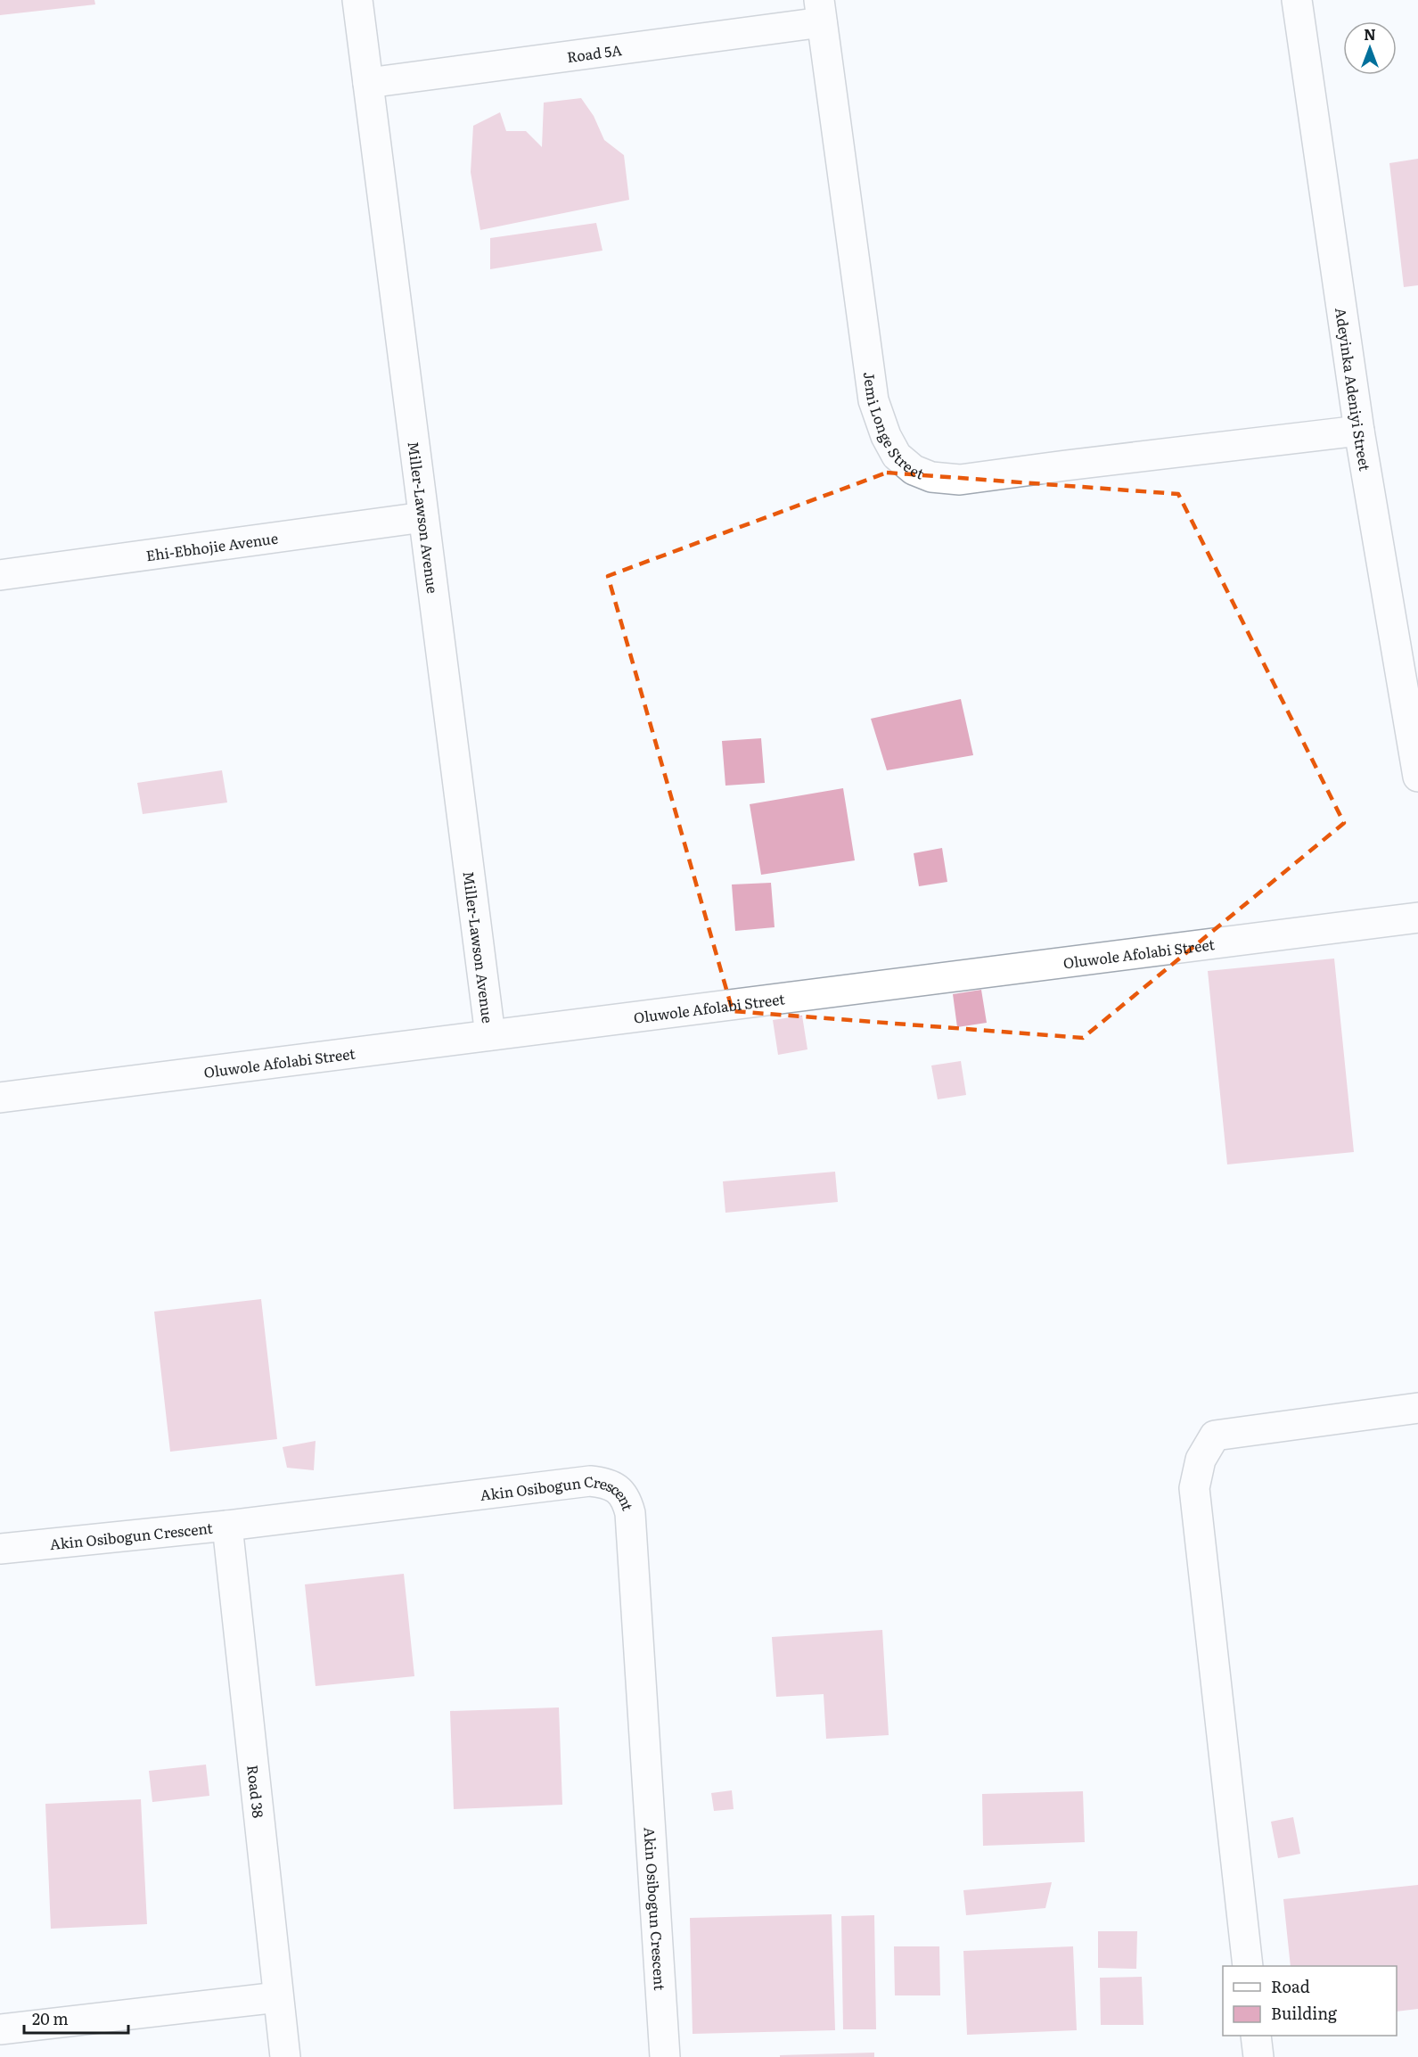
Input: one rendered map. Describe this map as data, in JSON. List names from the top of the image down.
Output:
{
  "streets": {
    "street": [
      "Road 5A",
      "Adeyinka Adeniyi Street",
      "Jemi Longe Street",
      "Miller-Lawson Avenue",
      "Ehi-Ebhojie Avenue",
      "Oluwole Afolabi Street",
      "Akin Osibogun Crescent",
      "Road 38"
    ]
  },
  "crossings": [
    ["Road 5A", "Jemi Longe Street"],
    ["Road 5A", "Miller-Lawson Avenue"],
    ["Adeyinka Adeniyi Street", "Jemi Longe Street"],
    ["Miller-Lawson Avenue", "Ehi-Ebhojie Avenue"],
    ["Miller-Lawson Avenue", "Oluwole Afolabi Street"],
    ["Akin Osibogun Crescent", "Road 38"]
  ],
  "legend": ["Road", "Building"],
  "scale_bar": "20 m",
  "north": "top"
}
